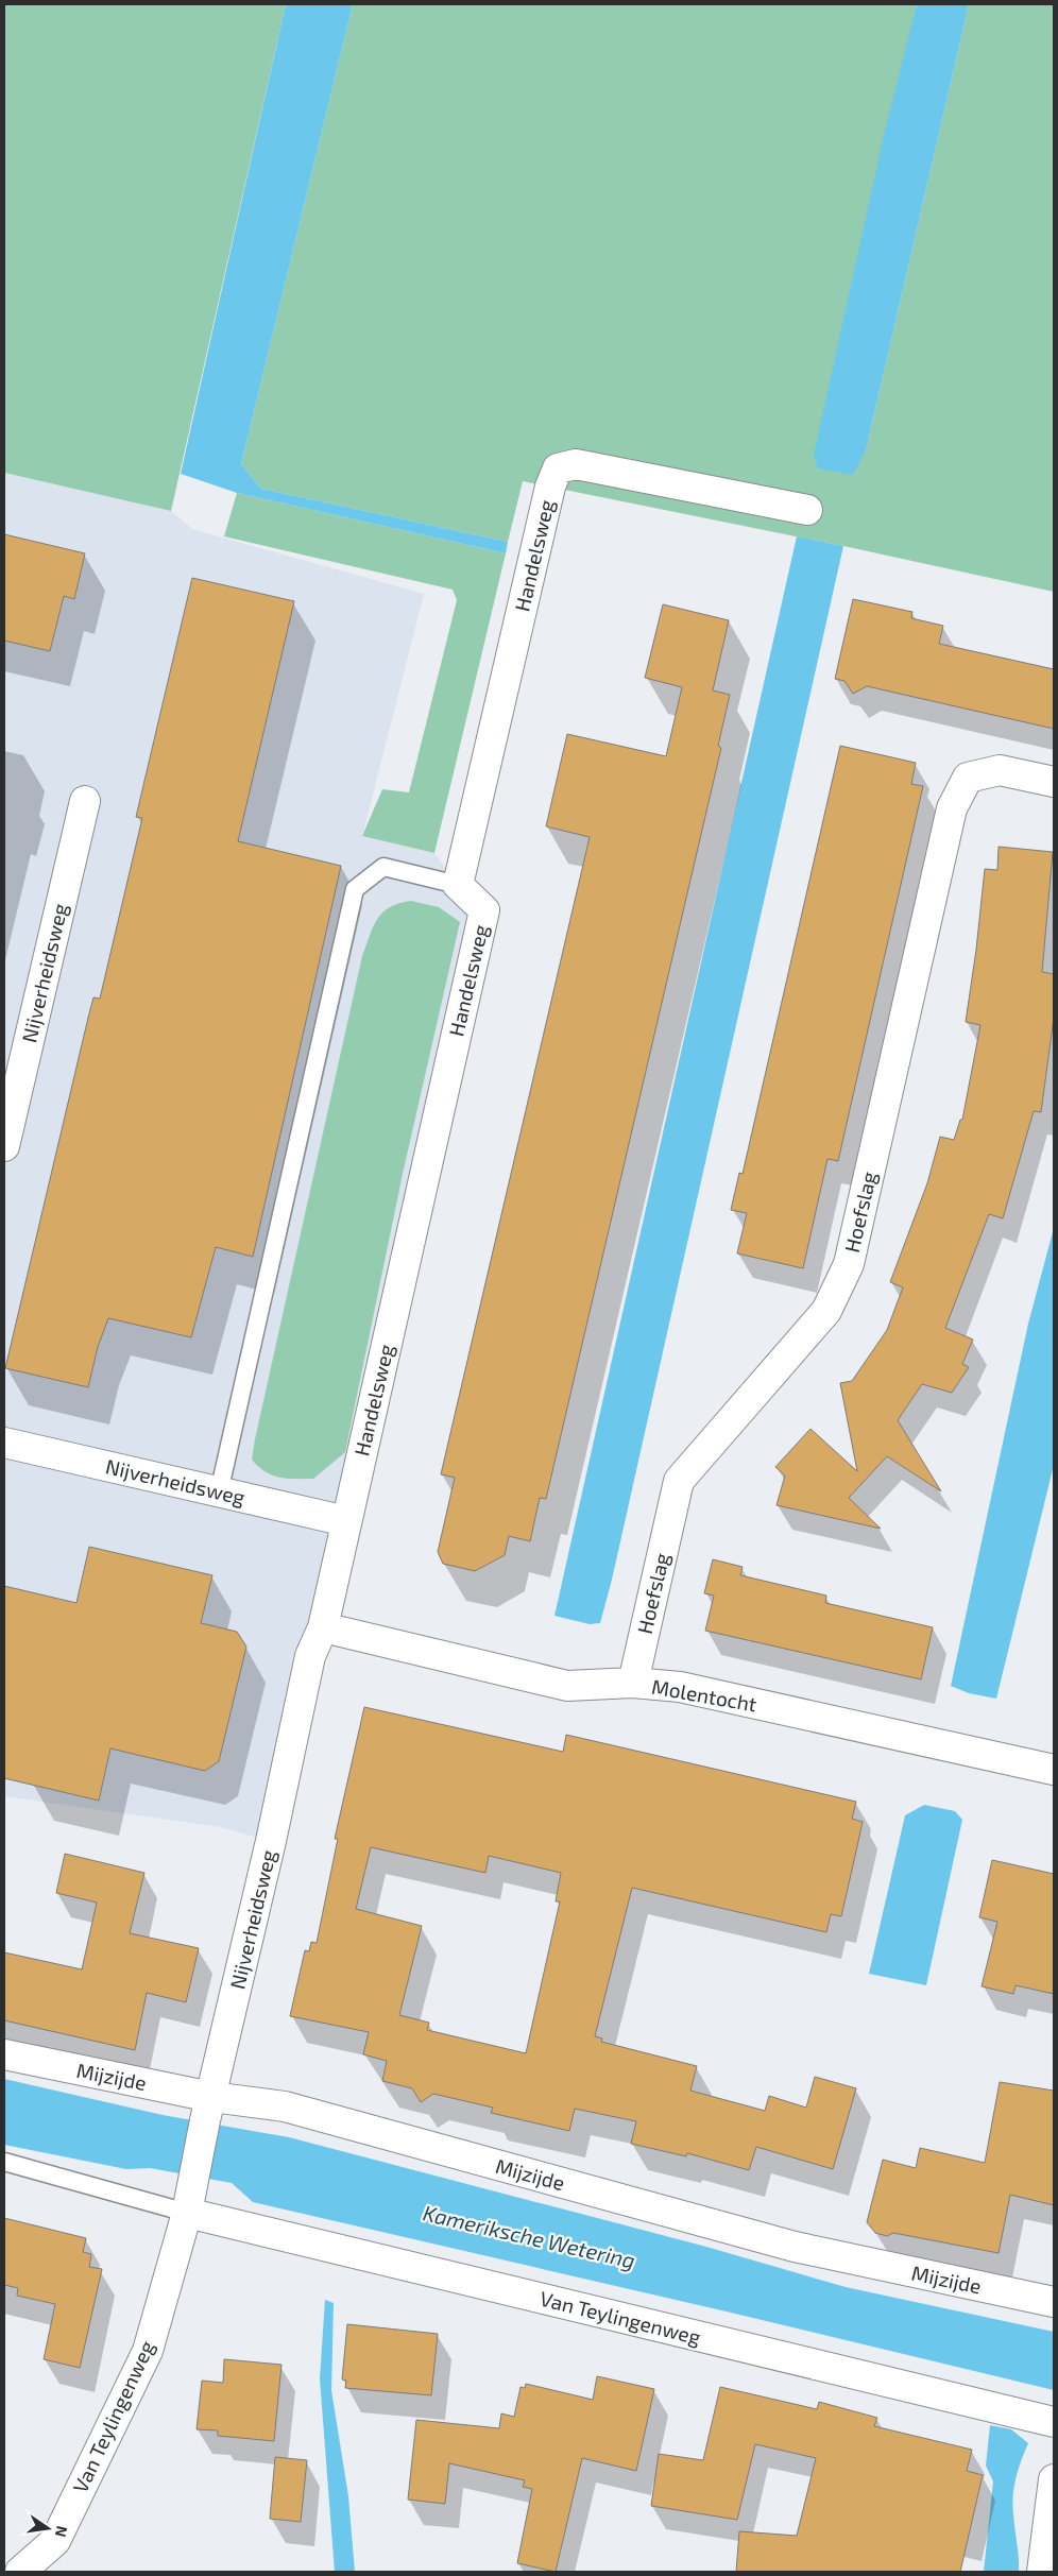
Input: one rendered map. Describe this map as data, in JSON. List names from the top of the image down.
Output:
{
  "streets": {
    "street": [
      "Handelsweg",
      "Nijverheidsweg",
      "Hoefslag",
      "Molentocht",
      "Mijzijde",
      "Van Teylingenweg"
    ]
  },
  "crossings": [
    ["Handelsweg", "Nijverheidsweg"],
    ["Handelsweg", "Molentocht"],
    ["Nijverheidsweg", "Molentocht"],
    ["Nijverheidsweg", "Mijzijde"],
    ["Nijverheidsweg", "Van Teylingenweg"],
    ["Hoefslag", "Molentocht"]
  ],
  "water": ["Kameriksche Wetering"],
  "north": "right"
}
